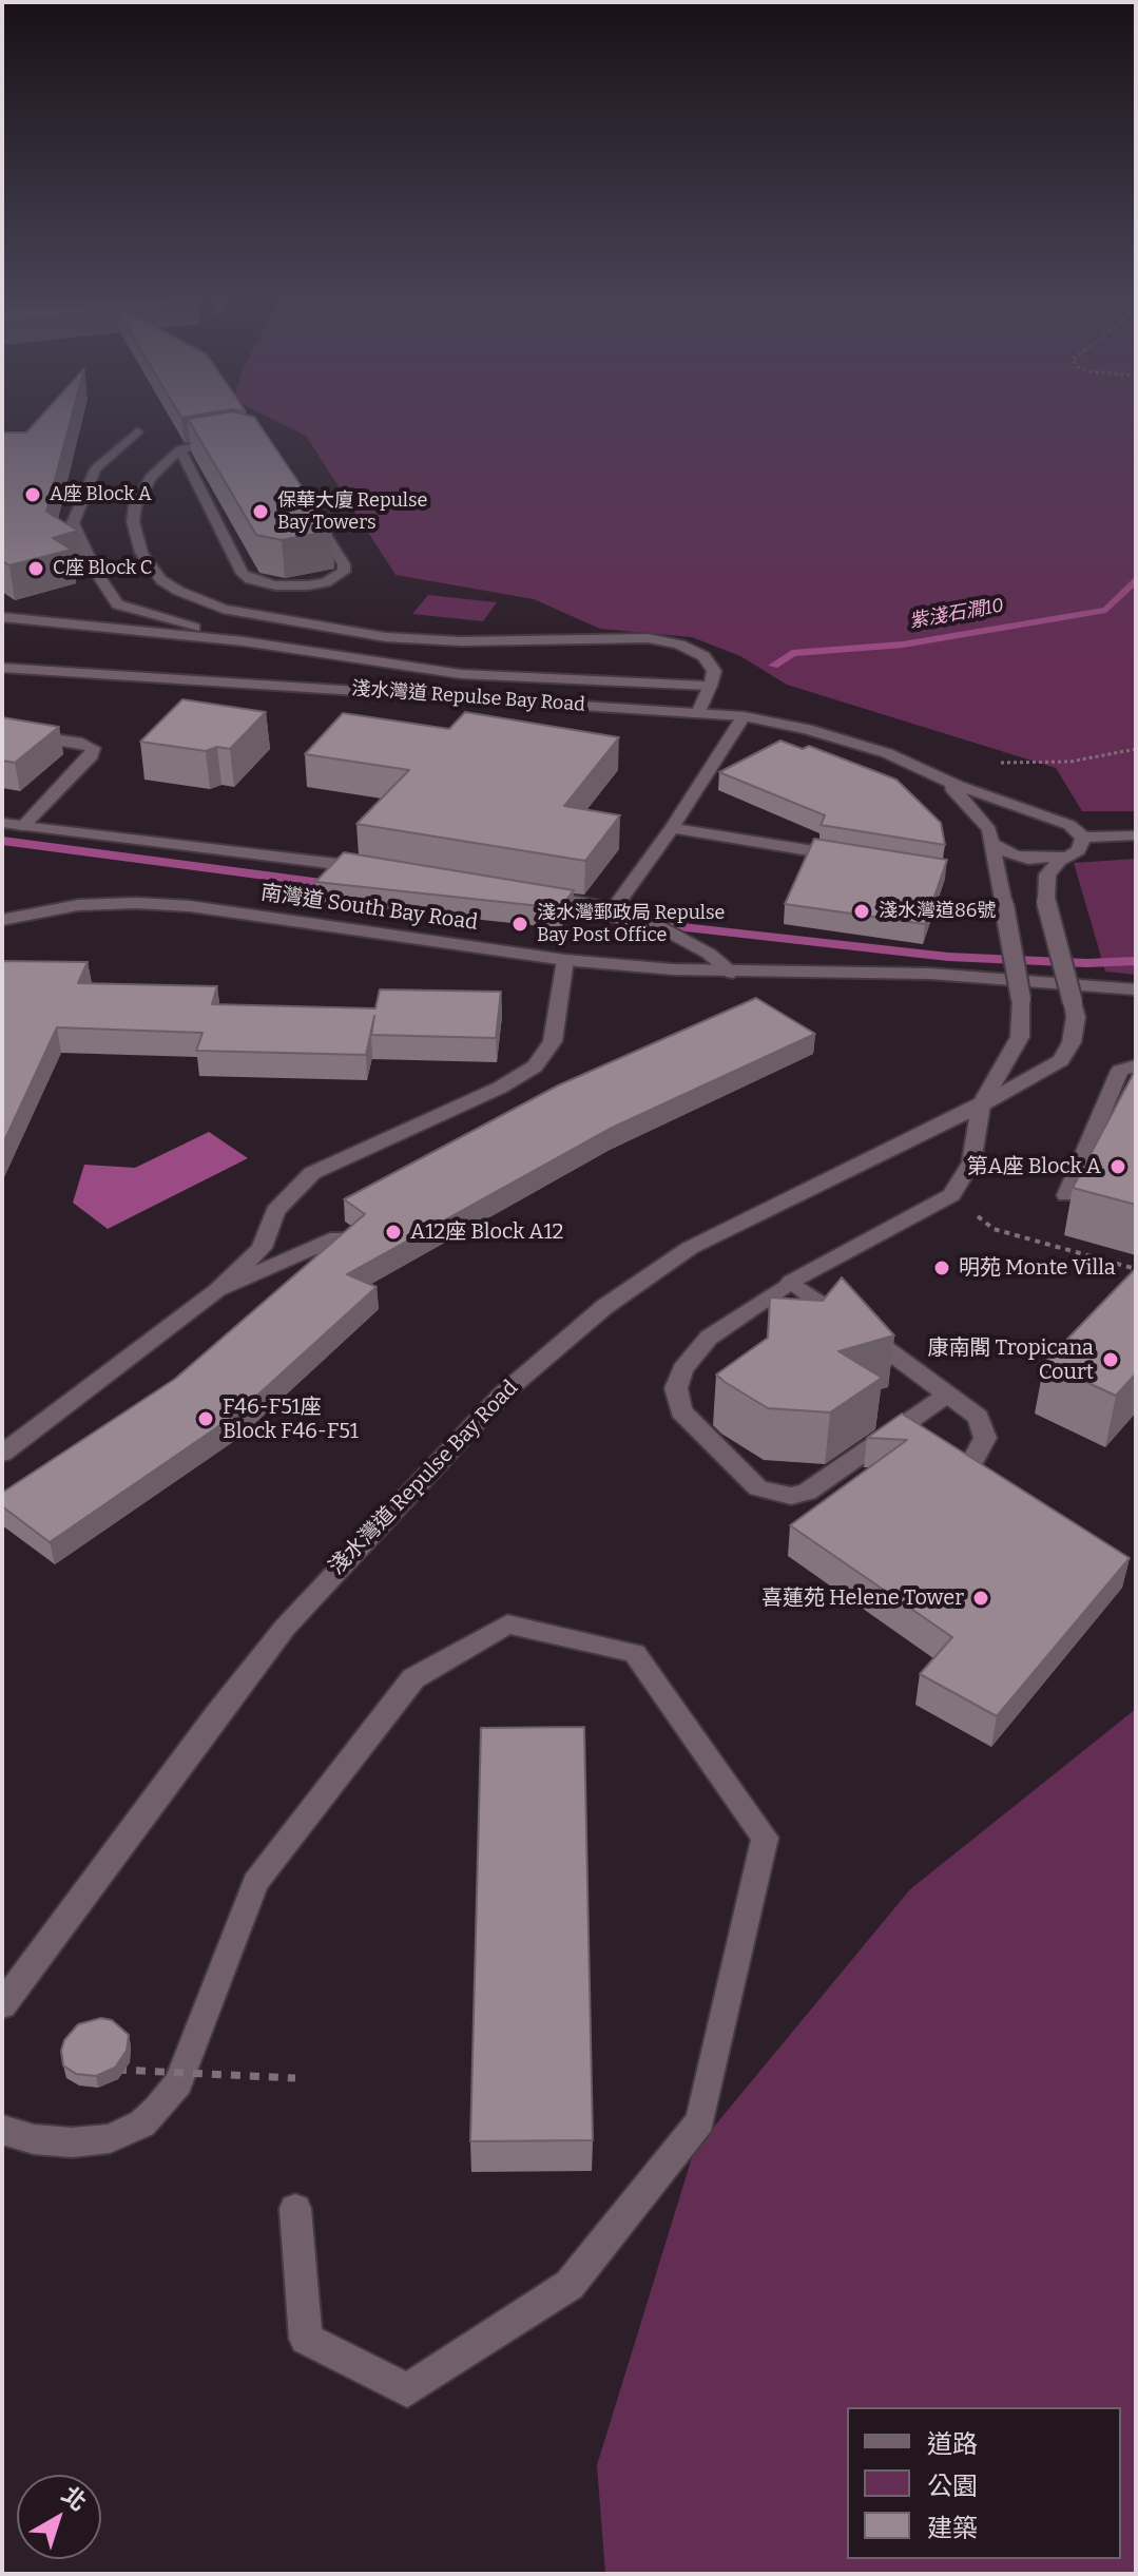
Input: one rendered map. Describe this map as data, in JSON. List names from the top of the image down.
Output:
{
  "streets": {
    "main road": ["淺水灣道 Repulse Bay Road", "南灣道 South Bay Road"]
  },
  "water": ["紫淺石澗10"],
  "places": [
    "A座 Block A",
    "保華大廈 Repulse Bay Towers",
    "C座 Block C",
    "淺水灣道86號",
    "淺水灣郵政局 Repulse Bay Post Office",
    "第A座 Block A",
    "A12座 Block A12",
    "明苑 Monte Villa",
    "康南閣 Tropicana Court",
    "F46-F51座 Block F46-F51",
    "喜蓮苑 Helene Tower"
  ],
  "legend": ["道路", "公園", "建築"],
  "north": "top right"
}
